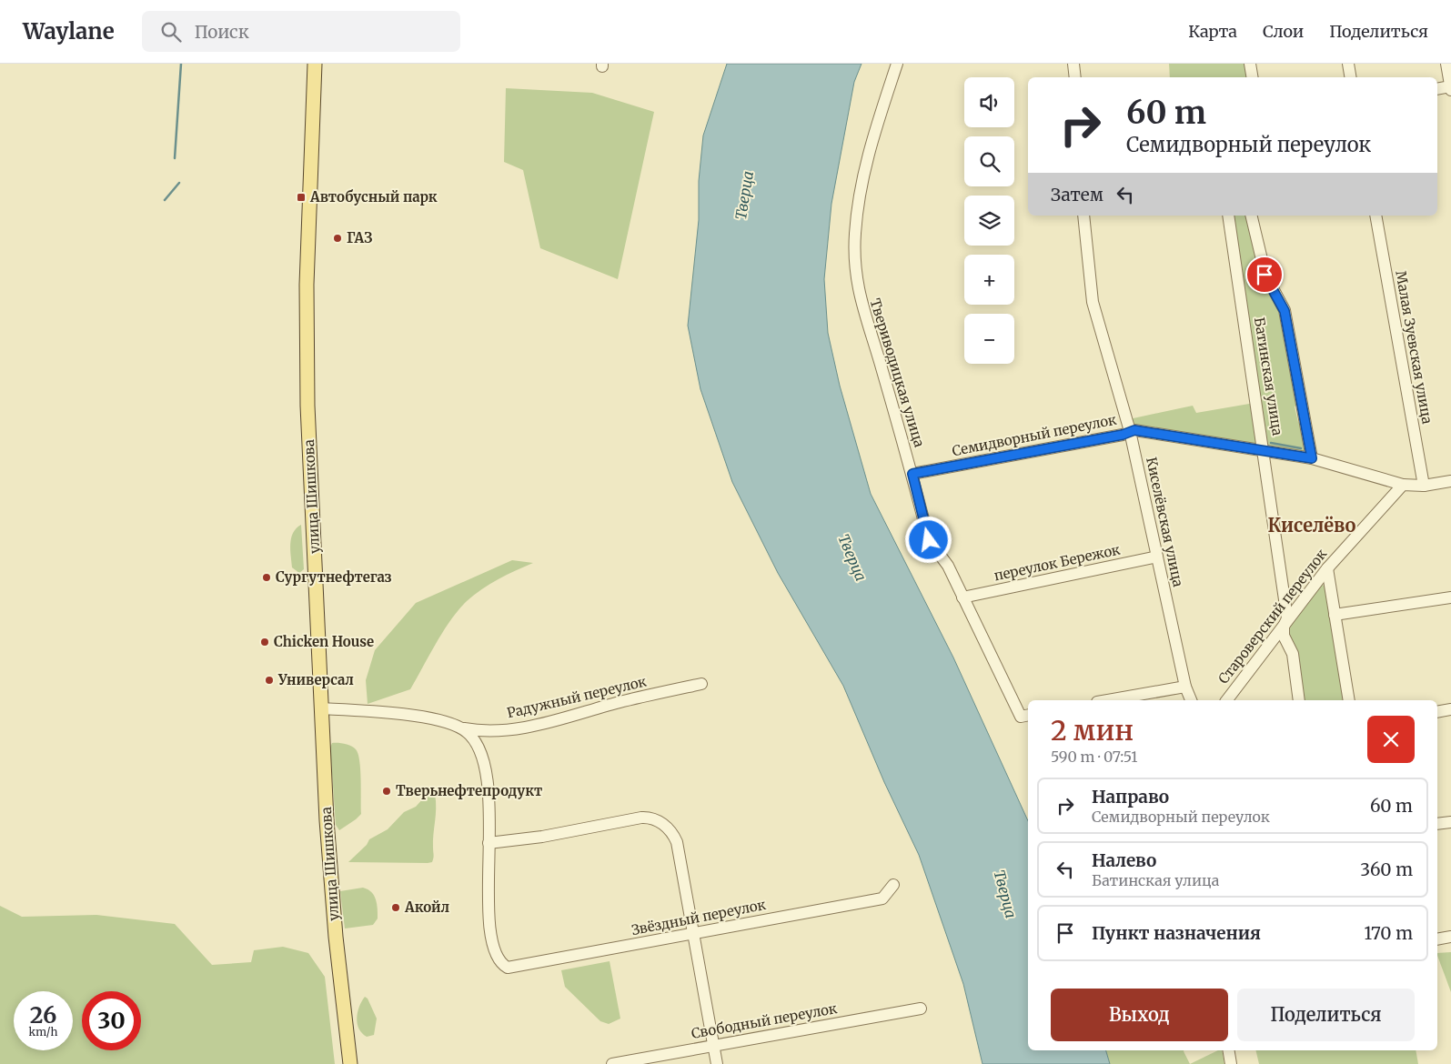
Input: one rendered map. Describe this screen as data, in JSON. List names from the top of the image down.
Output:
{
  "streets": {
    "main road": ["улица Шишкова"],
    "street": [
      "Малая Зуевская улица",
      "Твериводицкая улица",
      "Батинская улица",
      "Семидворный переулок",
      "Киселёвская улица",
      "переулок Бережок",
      "Староверский переулок",
      "Радужный переулок",
      "Звёздный переулок",
      "Свободный переулок"
    ]
  },
  "crossings": [
    ["Твериводицкая улица", "Семидворный переулок"],
    ["Твериводицкая улица", "переулок Бережок"],
    ["Батинская улица", "Семидворный переулок"],
    ["Батинская улица", "Староверский переулок"],
    ["Семидворный переулок", "Киселёвская улица"],
    ["Семидворный переулок", "Староверский переулок"],
    ["Киселёвская улица", "переулок Бережок"]
  ],
  "districts": ["Киселёво"],
  "water": ["Тверца"],
  "places": {
    "transit": ["Автобусный парк"],
    "other": [
      "ГАЗ",
      "Сургутнефтегаз",
      "Chicken House",
      "Универсал",
      "Тверьнефтепродукт",
      "Акойл"
    ]
  },
  "page": {
    "header": "Waylane",
    "search": "Поиск",
    "nav": ["Карта", "Слои", "Поделиться"],
    "map_buttons": ["+", "−"],
    "turn": ["60 m", "Семидворный переулок"],
    "then": "Затем",
    "heading": ["2 мин", "590 m · 07:51"],
    "list": [
      {
        "name": "Направо",
        "note": "Семидворный переулок",
        "value": "60 m"
      },
      {
        "name": "Налево",
        "note": "Батинская улица",
        "value": "360 m"
      },
      {
        "name": "Пункт назначения",
        "value": "170 m"
      }
    ],
    "buttons": ["Выход", "Поделиться"],
    "speed": "26 km/h",
    "limit": "30"
  }
}
